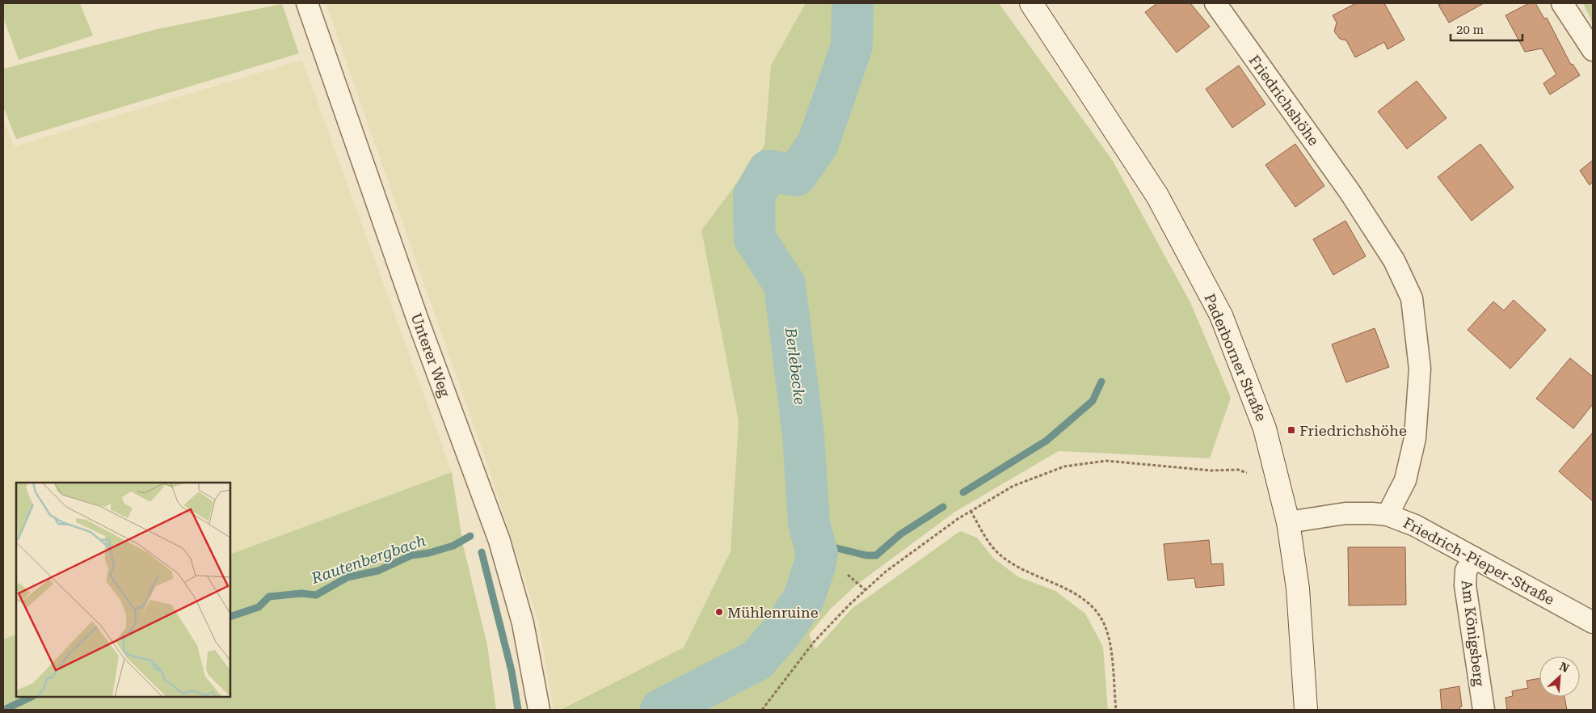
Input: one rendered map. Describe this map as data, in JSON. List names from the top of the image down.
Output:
{
  "streets": {
    "main road": ["Paderborner Straße"],
    "street": [
      "Friedrichshöhe",
      "Unterer Weg",
      "Friedrich-Pieper-Straße",
      "Am Königsberg"
    ]
  },
  "crossings": [
    ["Friedrichshöhe", "Friedrich-Pieper-Straße"],
    ["Paderborner Straße", "Friedrich-Pieper-Straße"],
    ["Friedrich-Pieper-Straße", "Am Königsberg"]
  ],
  "water": ["Berlebecke", "Rautenbergbach"],
  "places": {
    "transit": ["Friedrichshöhe"],
    "other": ["Mühlenruine"]
  },
  "scale_bar": "20 m",
  "north": "top right"
}
